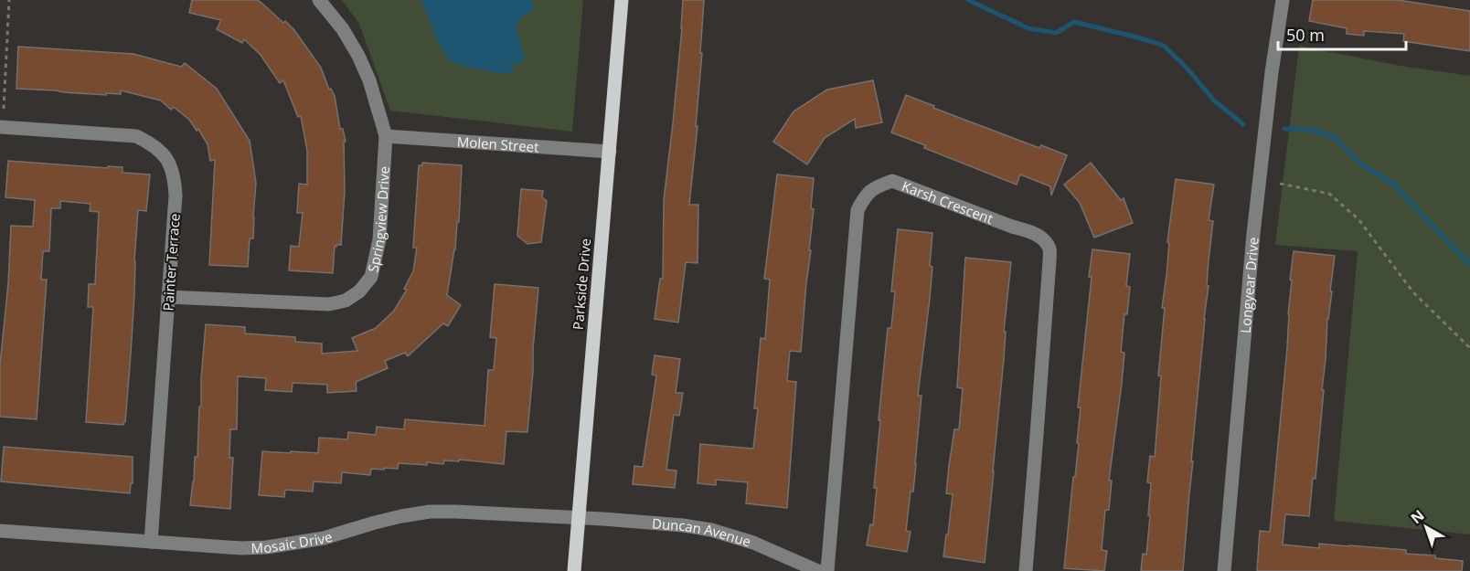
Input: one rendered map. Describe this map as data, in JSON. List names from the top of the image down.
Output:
{
  "streets": {
    "main road": ["Parkside Drive"],
    "street": [
      "Molen Street",
      "Karsh Crescent",
      "Springview Drive",
      "Painter Terrace",
      "Longyear Drive",
      "Duncan Avenue",
      "Mosaic Drive"
    ]
  },
  "crossings": [
    ["Molen Street", "Springview Drive"],
    ["Molen Street", "Parkside Drive"],
    ["Springview Drive", "Painter Terrace"],
    ["Painter Terrace", "Mosaic Drive"],
    ["Parkside Drive", "Duncan Avenue"],
    ["Parkside Drive", "Mosaic Drive"],
    ["Duncan Avenue", "Mosaic Drive"]
  ],
  "scale_bar": "50 m",
  "north": "top left"
}
